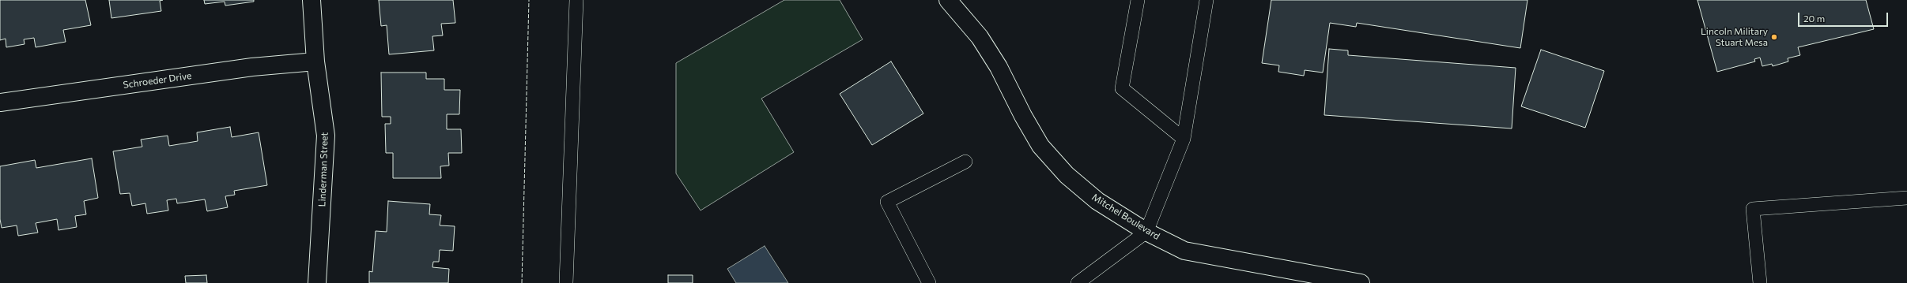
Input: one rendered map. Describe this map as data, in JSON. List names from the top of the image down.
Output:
{
  "streets": {
    "street": ["Schroeder Drive", "Linderman Street", "Mitchel Boulevard"]
  },
  "crossings": [
    ["Schroeder Drive", "Linderman Street"]
  ],
  "places": ["Lincoln Military Stuart Mesa"],
  "scale_bar": "20 m"
}
